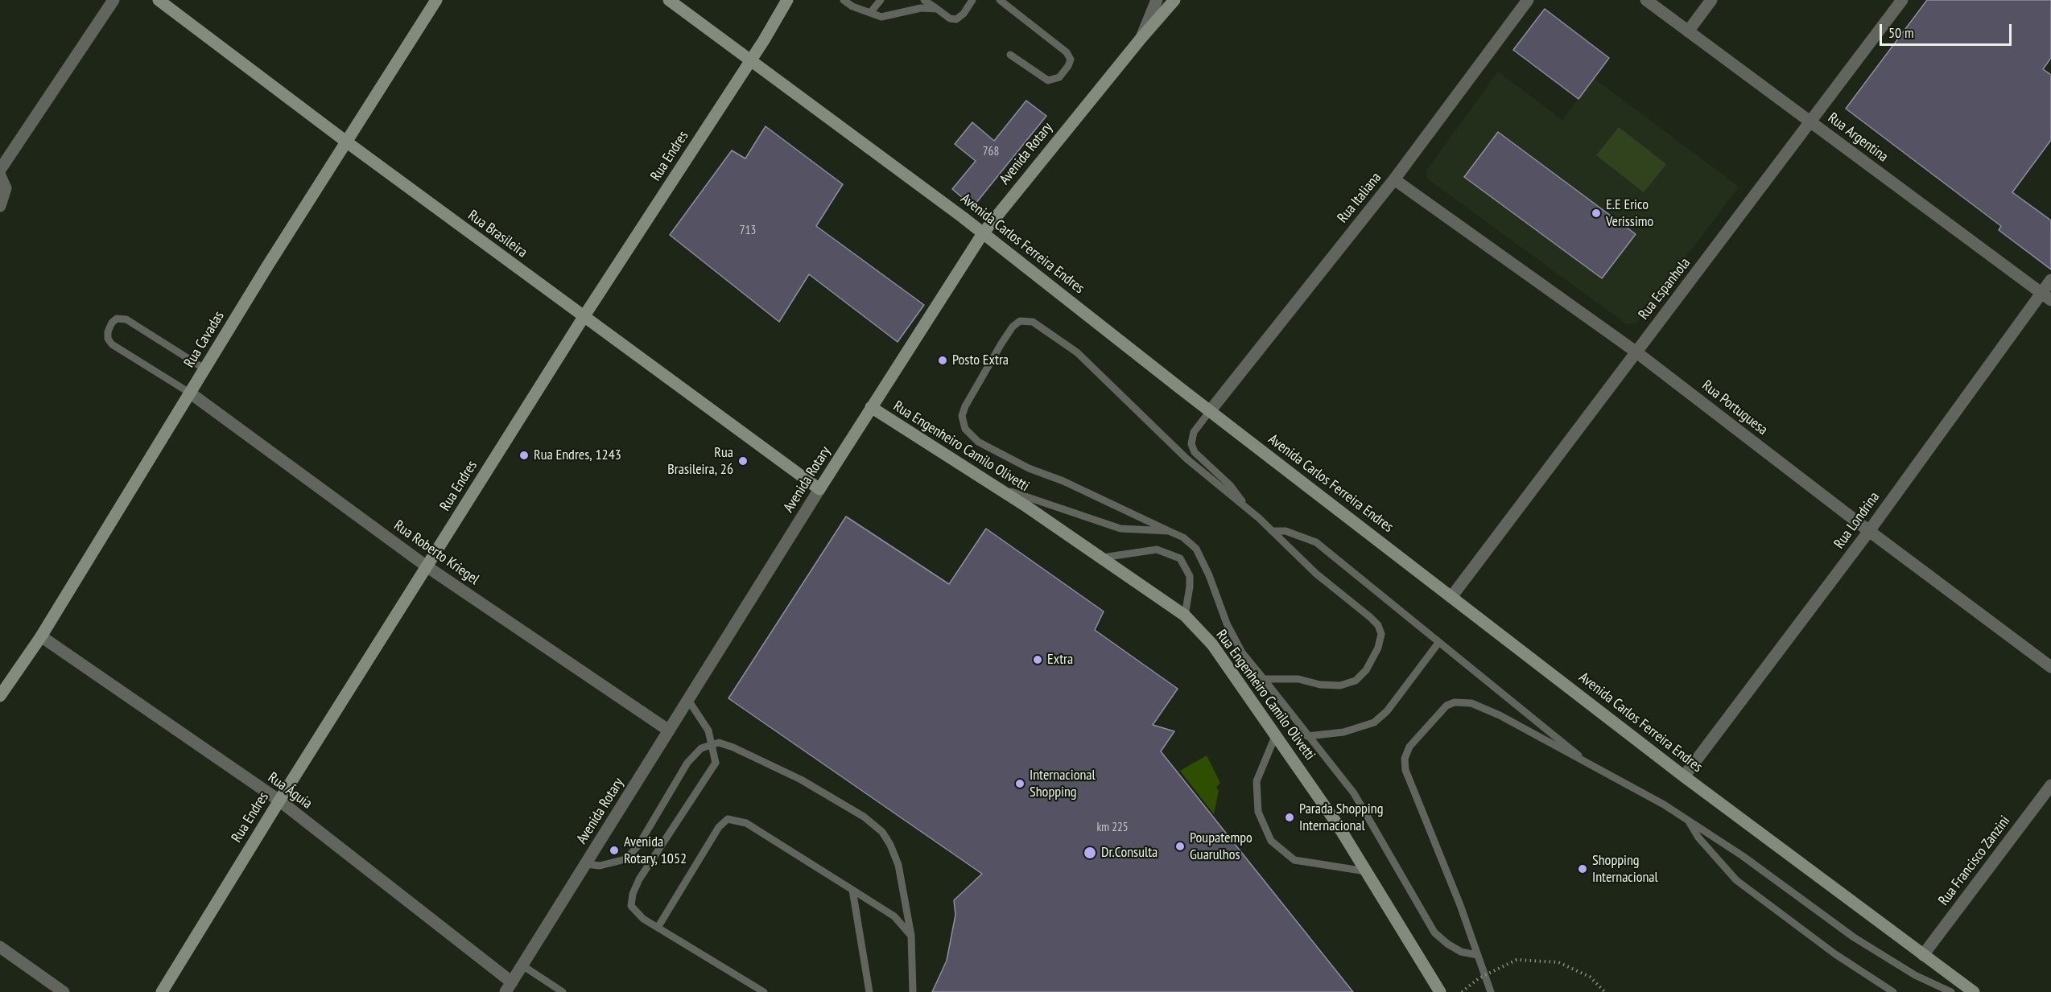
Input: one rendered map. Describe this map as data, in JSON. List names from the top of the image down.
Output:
{
  "streets": {
    "street": [
      "Rua Argentina",
      "Avenida Rotary",
      "Rua Endres",
      "Rua Italiana",
      "Rua Brasileira",
      "Avenida Carlos Ferreira Endres",
      "Rua Espanhola",
      "Rua Cavadas",
      "Rua Portuguesa",
      "Rua Engenheiro Camilo Olivetti",
      "Rua Londrina",
      "Rua Roberto Kriegel",
      "Rua Águia",
      "Rua Francisco Zanzini"
    ]
  },
  "crossings": [
    ["Rua Argentina", "Rua Espanhola"],
    ["Rua Argentina", "Rua Londrina"],
    ["Avenida Rotary", "Rua Brasileira"],
    ["Avenida Rotary", "Avenida Carlos Ferreira Endres"],
    ["Avenida Rotary", "Rua Engenheiro Camilo Olivetti"],
    ["Avenida Rotary", "Rua Roberto Kriegel"],
    ["Avenida Rotary", "Rua Águia"],
    ["Rua Endres", "Rua Brasileira"],
    ["Rua Endres", "Avenida Carlos Ferreira Endres"],
    ["Rua Endres", "Rua Roberto Kriegel"],
    ["Rua Endres", "Rua Águia"],
    ["Rua Italiana", "Avenida Carlos Ferreira Endres"],
    ["Rua Italiana", "Rua Portuguesa"],
    ["Rua Brasileira", "Rua Cavadas"],
    ["Avenida Carlos Ferreira Endres", "Rua Espanhola"],
    ["Avenida Carlos Ferreira Endres", "Rua Londrina"],
    ["Avenida Carlos Ferreira Endres", "Rua Francisco Zanzini"],
    ["Rua Espanhola", "Rua Portuguesa"],
    ["Rua Cavadas", "Rua Roberto Kriegel"],
    ["Rua Cavadas", "Rua Águia"],
    ["Rua Portuguesa", "Rua Londrina"]
  ],
  "places": [
    "E.E Erico Verissimo",
    "Posto Extra",
    "Rua Endres, 1243",
    "Rua Brasileira, 26",
    "Extra",
    "Internacional Shopping",
    "Parada Shopping Internacional",
    "Poupatempo Guarulhos",
    "Avenida Rotary, 1052",
    "Dr.Consulta",
    "Shopping Internacional"
  ],
  "house_numbers": ["768", "713", "km 225"],
  "scale_bar": "50 m"
}
